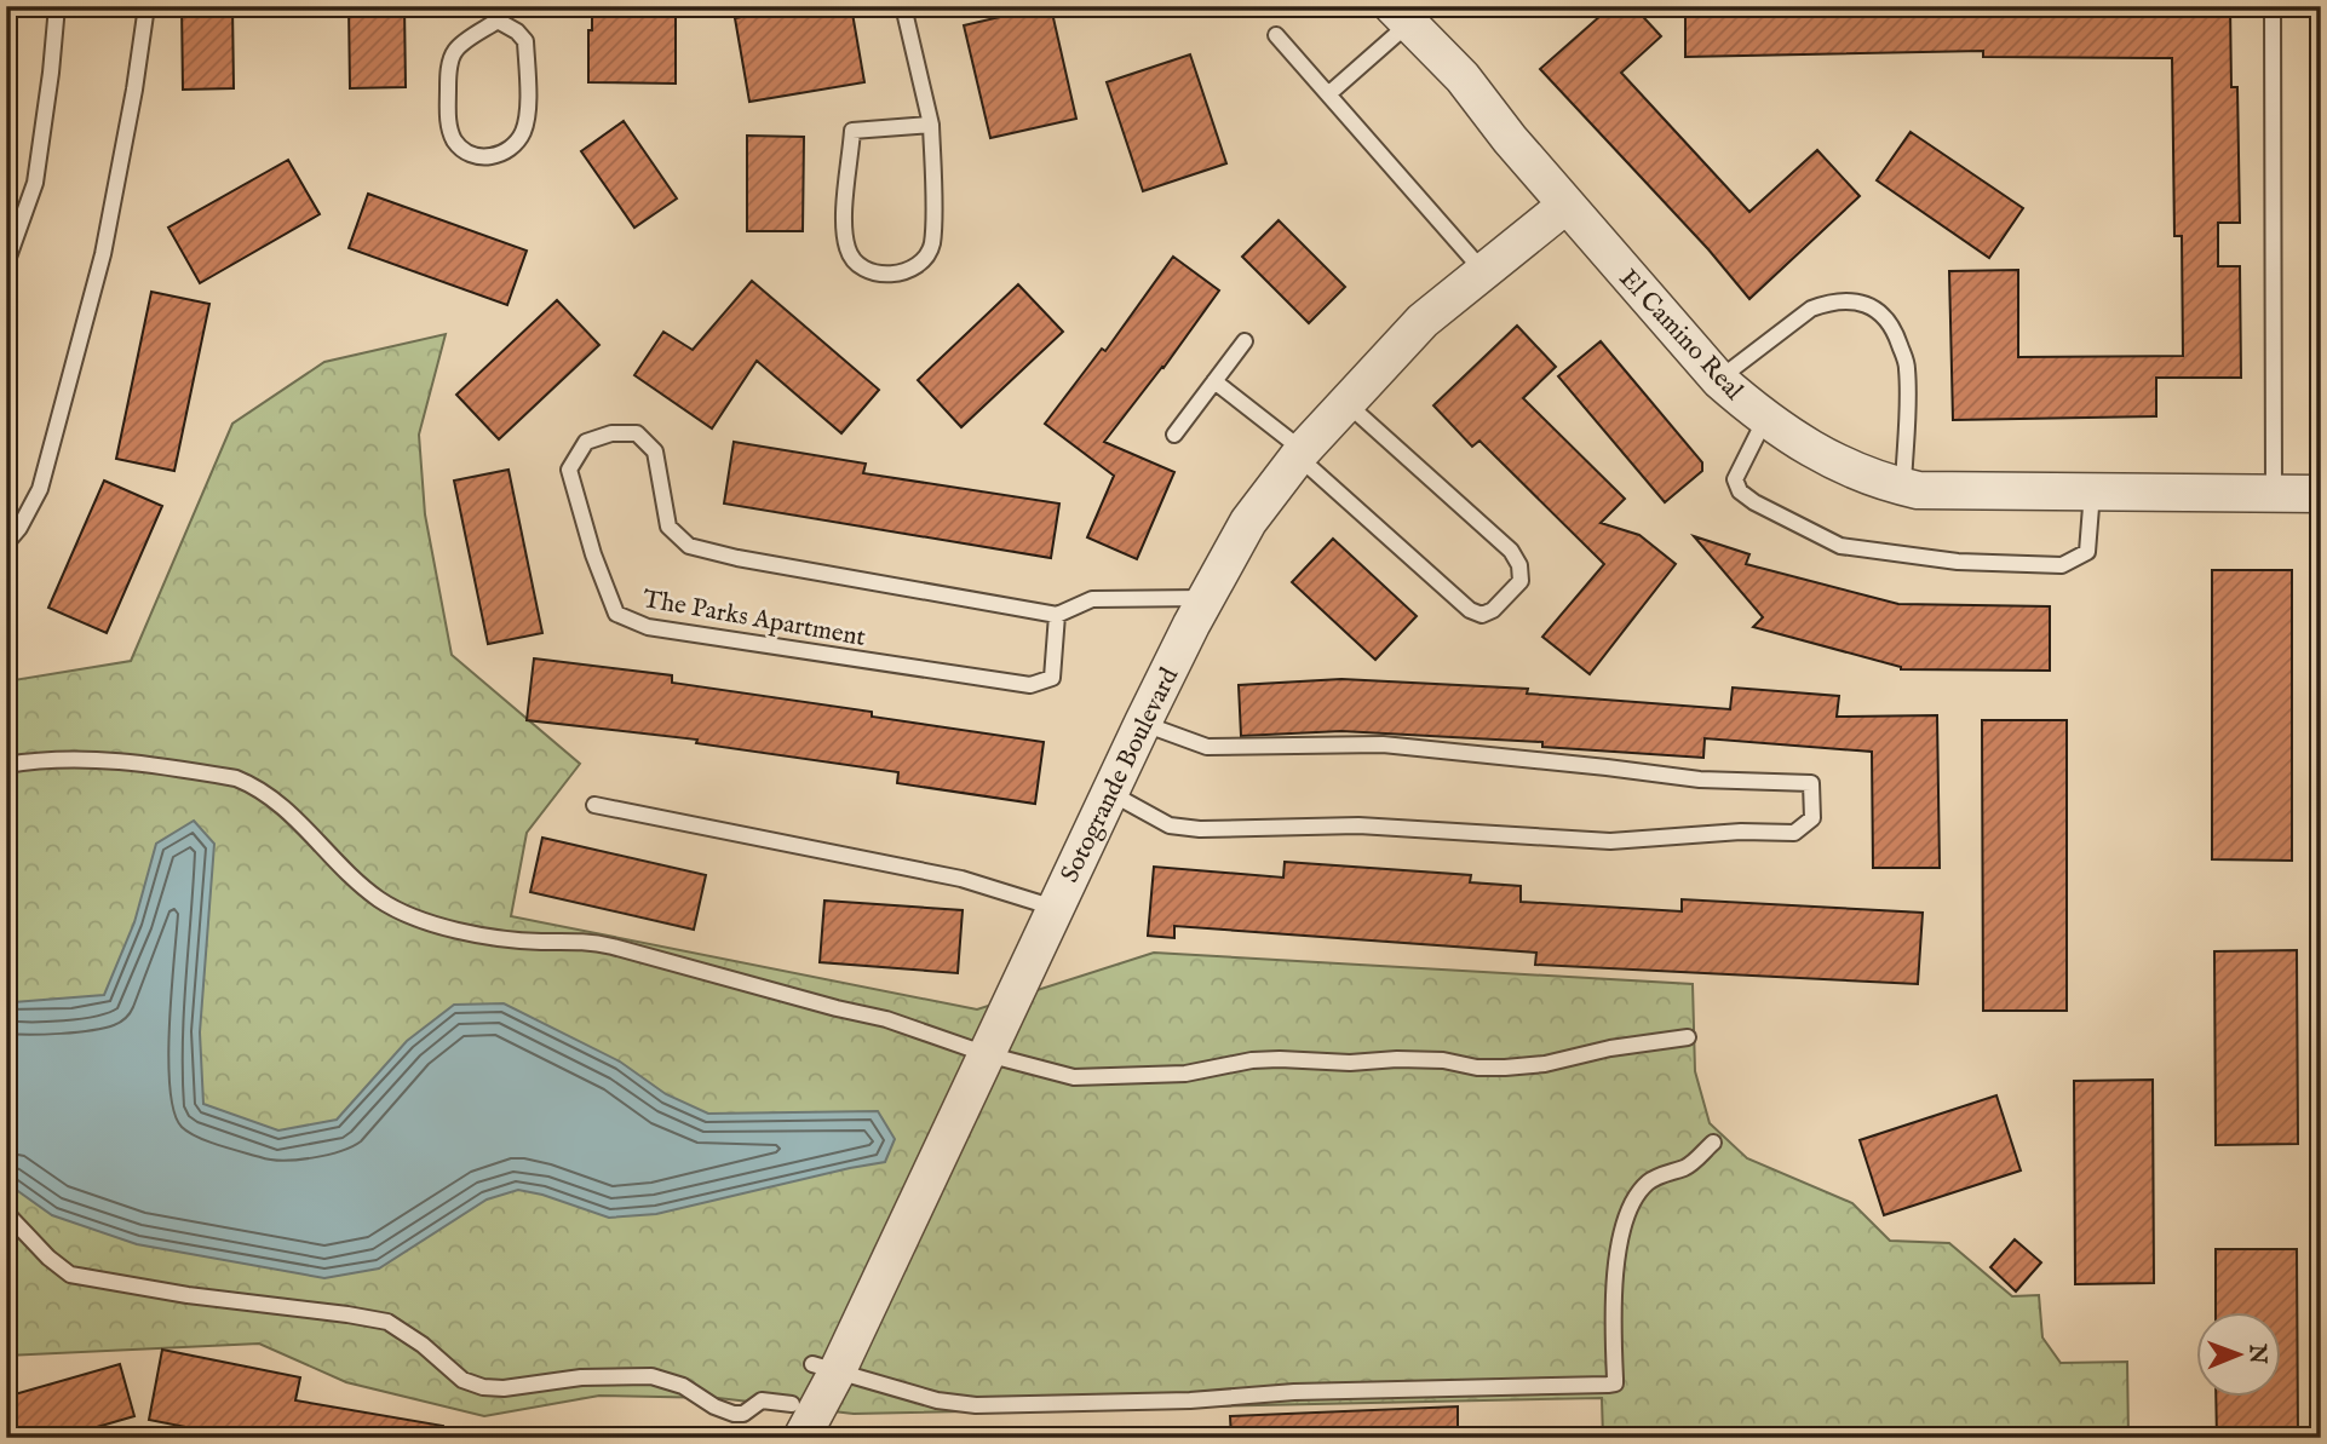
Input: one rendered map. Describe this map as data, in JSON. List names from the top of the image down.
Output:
{
  "streets": {
    "street": ["El Camino Real", "Sotogrande Boulevard"],
    "lane": ["The Parks Apartment"]
  },
  "crossings": [
    ["El Camino Real", "Sotogrande Boulevard"]
  ],
  "north": "right"
}
